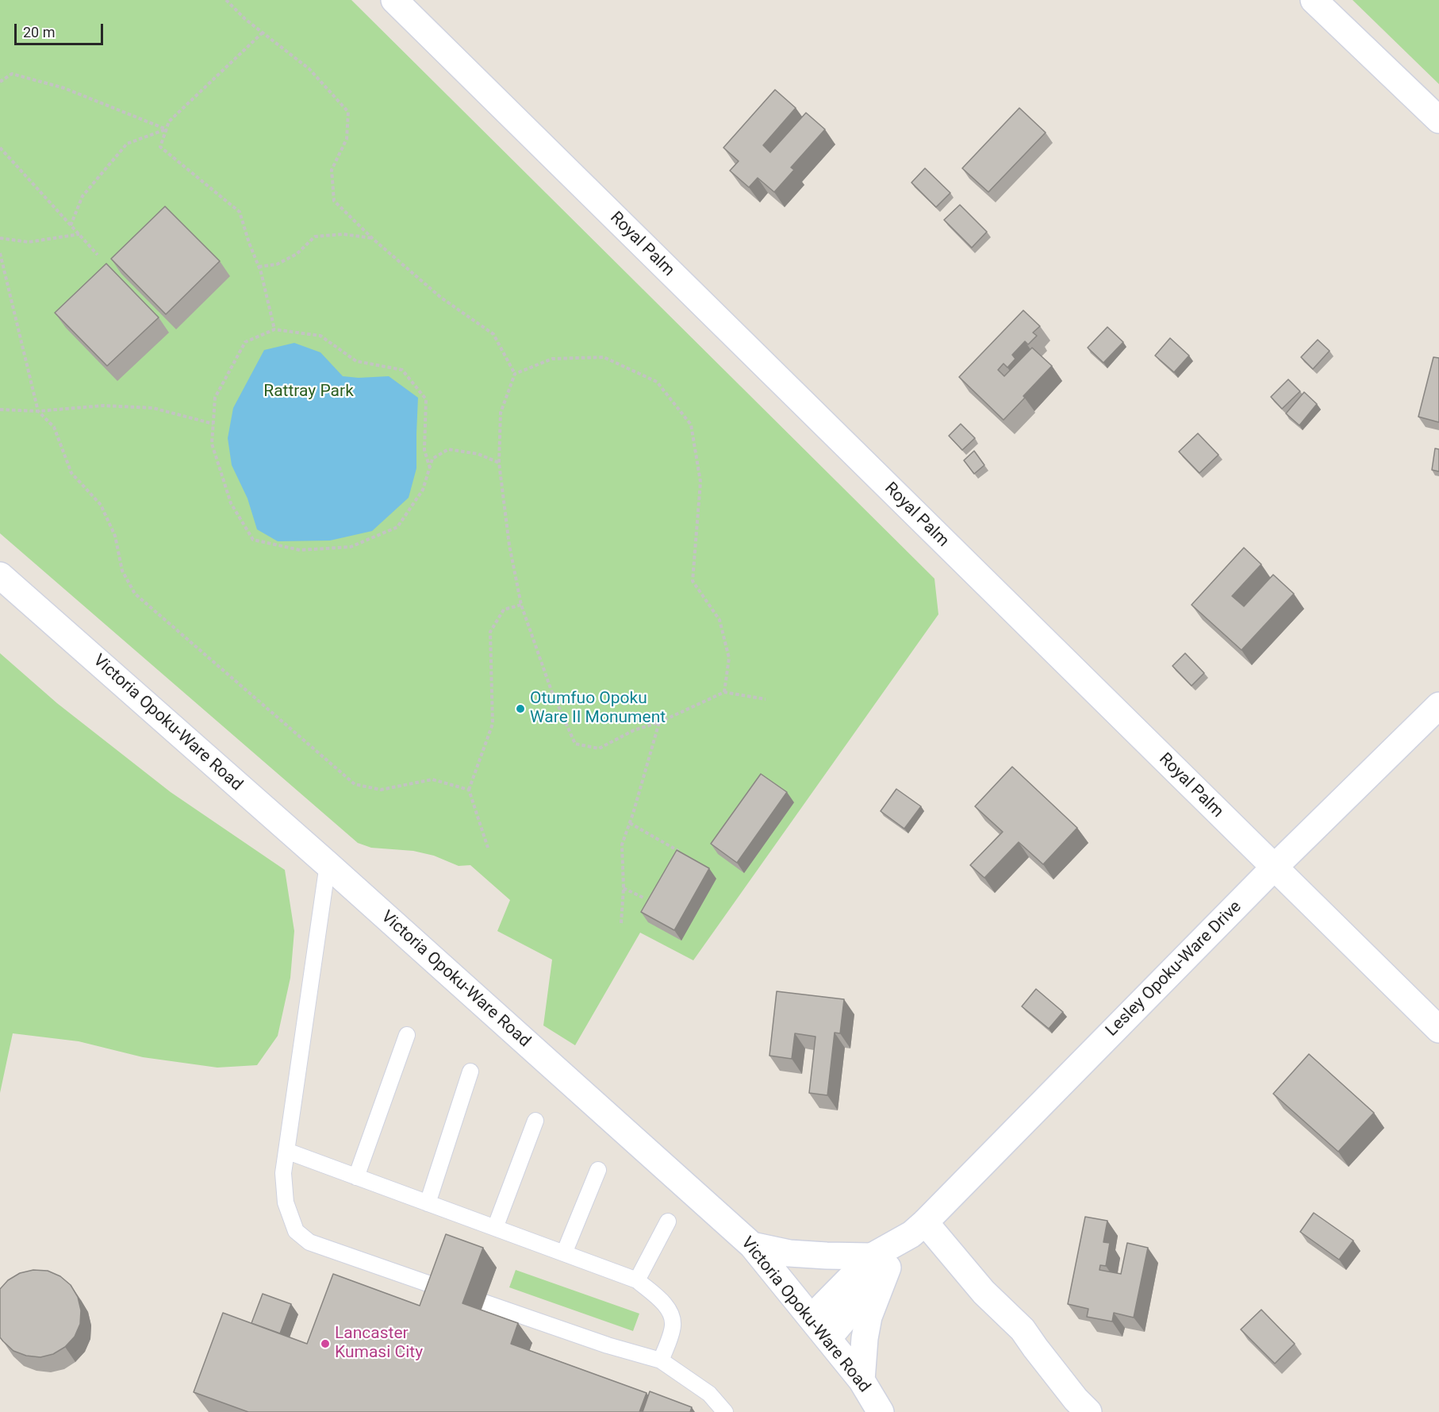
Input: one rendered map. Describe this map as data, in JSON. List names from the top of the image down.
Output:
{
  "streets": {
    "street": ["Royal Palm", "Victoria Opoku-Ware Road", "Lesley Opoku-Ware Drive"]
  },
  "crossings": [
    ["Royal Palm", "Lesley Opoku-Ware Drive"],
    ["Victoria Opoku-Ware Road", "Lesley Opoku-Ware Drive"]
  ],
  "parks": ["Rattray Park"],
  "places": ["Otumfuo Opoku Ware II Monument", "Lancaster Kumasi City"],
  "scale_bar": "20 m"
}
